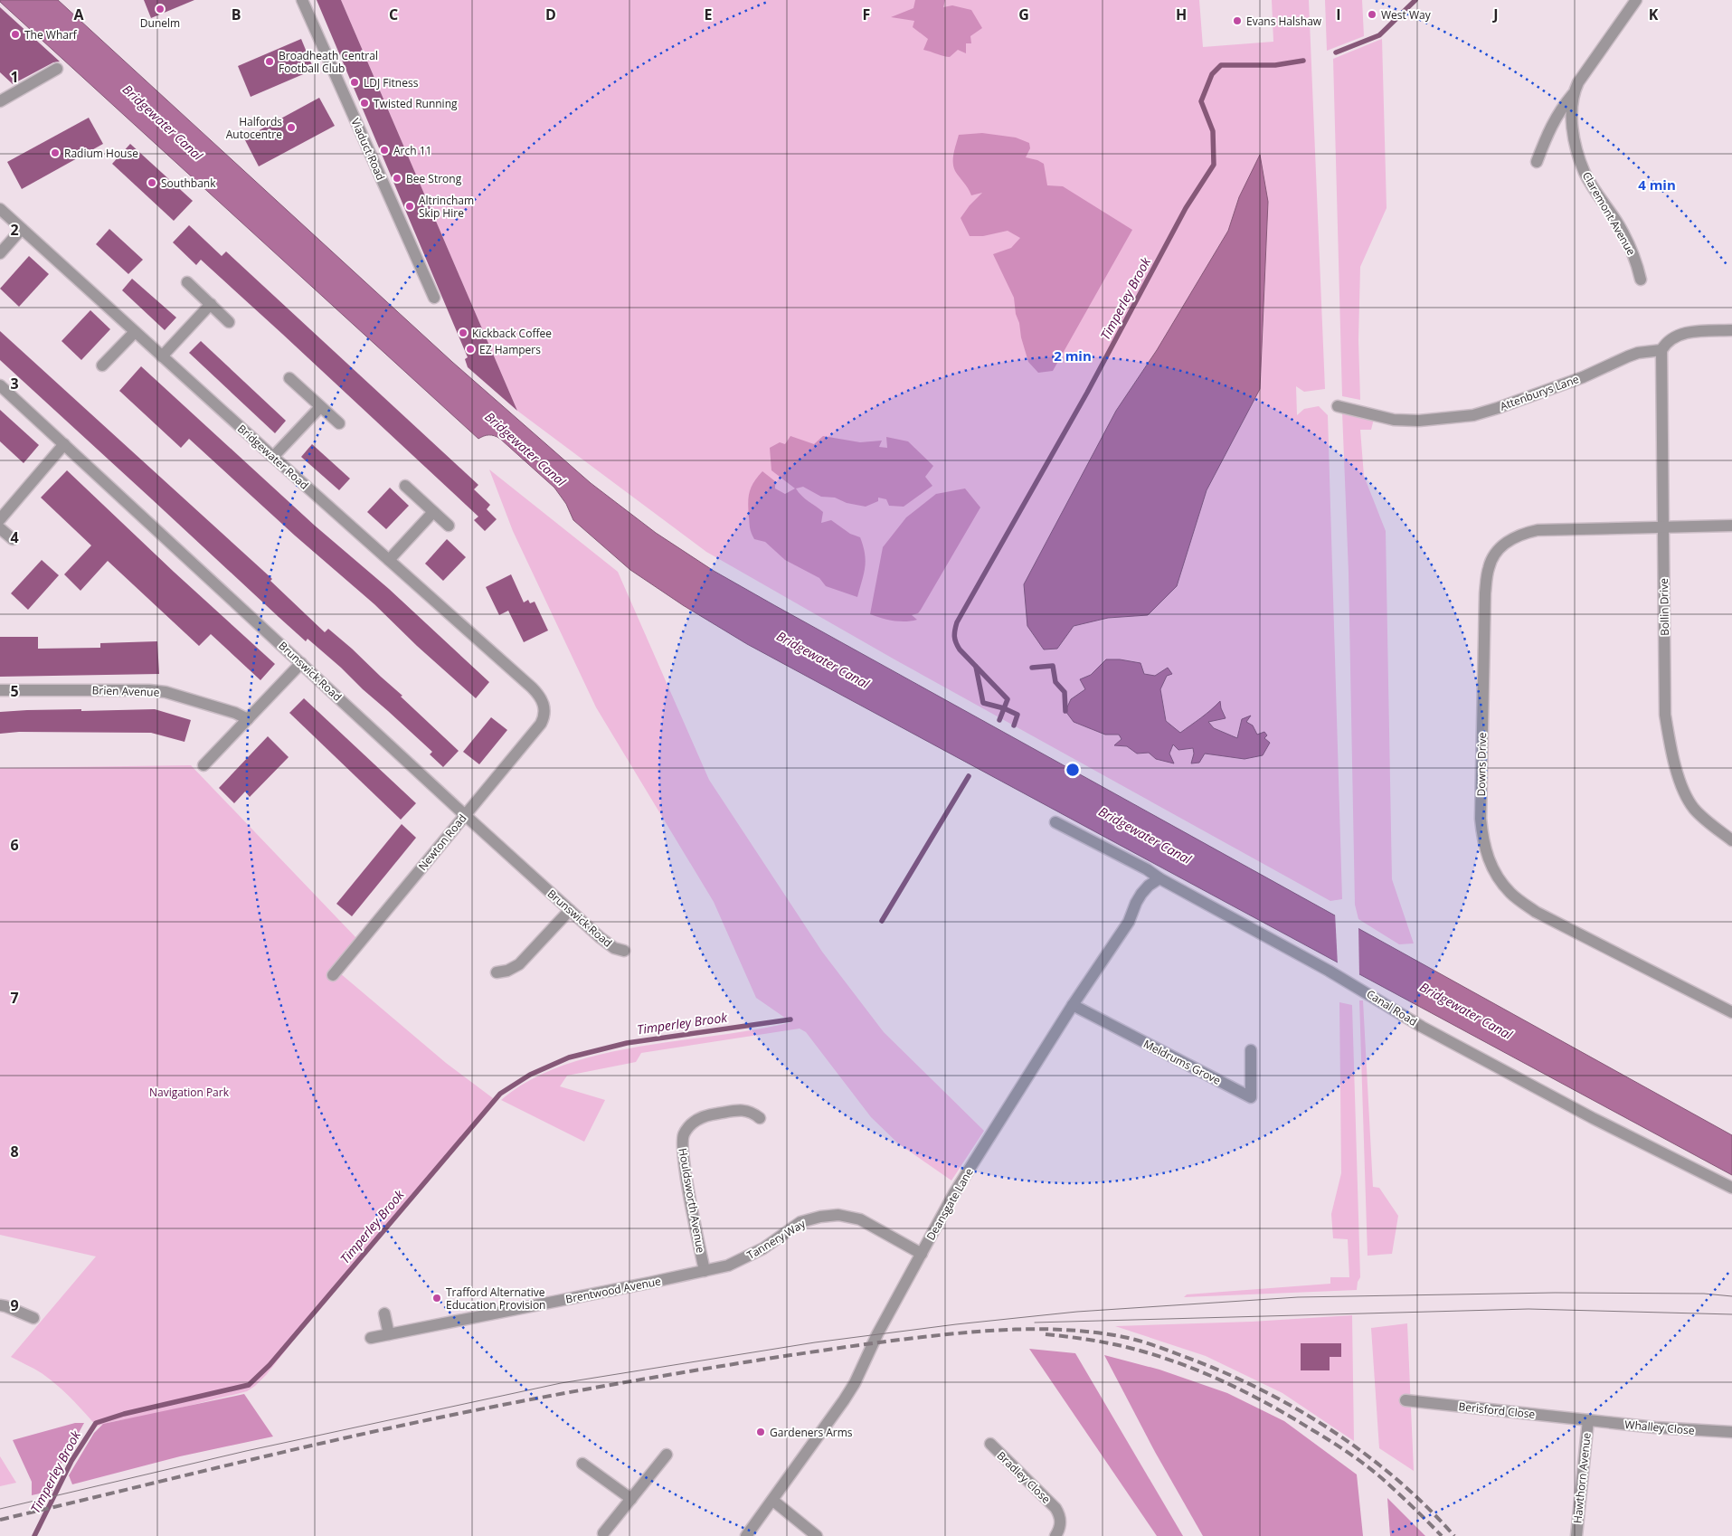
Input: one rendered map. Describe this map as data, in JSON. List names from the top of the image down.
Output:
{
  "streets": {
    "street": [
      "Viaduct Road",
      "Claremont Avenue",
      "Attenburys Lane",
      "Bridgewater Road",
      "Bollin Drive",
      "Brunswick Road",
      "Brien Avenue",
      "Downs Drive",
      "Newton Road",
      "Canal Road",
      "Meldrums Grove",
      "Houldsworth Avenue",
      "Deansgate Lane",
      "Tannery Way",
      "Brentwood Avenue",
      "Berisford Close",
      "Whalley Close",
      "Bradley Close",
      "Hawthorn Avenue"
    ]
  },
  "crossings": [
    ["Attenburys Lane", "Bollin Drive"],
    ["Bridgewater Road", "Newton Road"],
    ["Bollin Drive", "Downs Drive"],
    ["Brunswick Road", "Newton Road"],
    ["Canal Road", "Deansgate Lane"],
    ["Meldrums Grove", "Deansgate Lane"],
    ["Houldsworth Avenue", "Tannery Way"],
    ["Houldsworth Avenue", "Brentwood Avenue"],
    ["Deansgate Lane", "Tannery Way"],
    ["Tannery Way", "Brentwood Avenue"],
    ["Berisford Close", "Whalley Close"],
    ["Berisford Close", "Hawthorn Avenue"],
    ["Whalley Close", "Hawthorn Avenue"]
  ],
  "water": ["Bridgewater Canal", "Timperley Brook"],
  "parks": ["Navigation Park"],
  "places": [
    "Dunelm",
    "West Way",
    "Evans Halshaw",
    "The Wharf",
    "Broadheath Central Football Club",
    "LDJ Fitness",
    "Twisted Running",
    "Halfords Autocentre",
    "Arch 11",
    "Radium House",
    "Bee Strong",
    "Southbank",
    "Altrincham Skip Hire",
    "Kickback Coffee",
    "EZ Hampers",
    "Trafford Alternative Education Provision",
    "Gardeners Arms"
  ],
  "grid": {
    "columns": [
      "A",
      "B",
      "C",
      "D",
      "E",
      "F",
      "G",
      "H",
      "I",
      "J",
      "K"
    ],
    "rows": [
      "1",
      "2",
      "3",
      "4",
      "5",
      "6",
      "7",
      "8",
      "9"
    ]
  },
  "rings": ["4 min", "2 min"]
}
